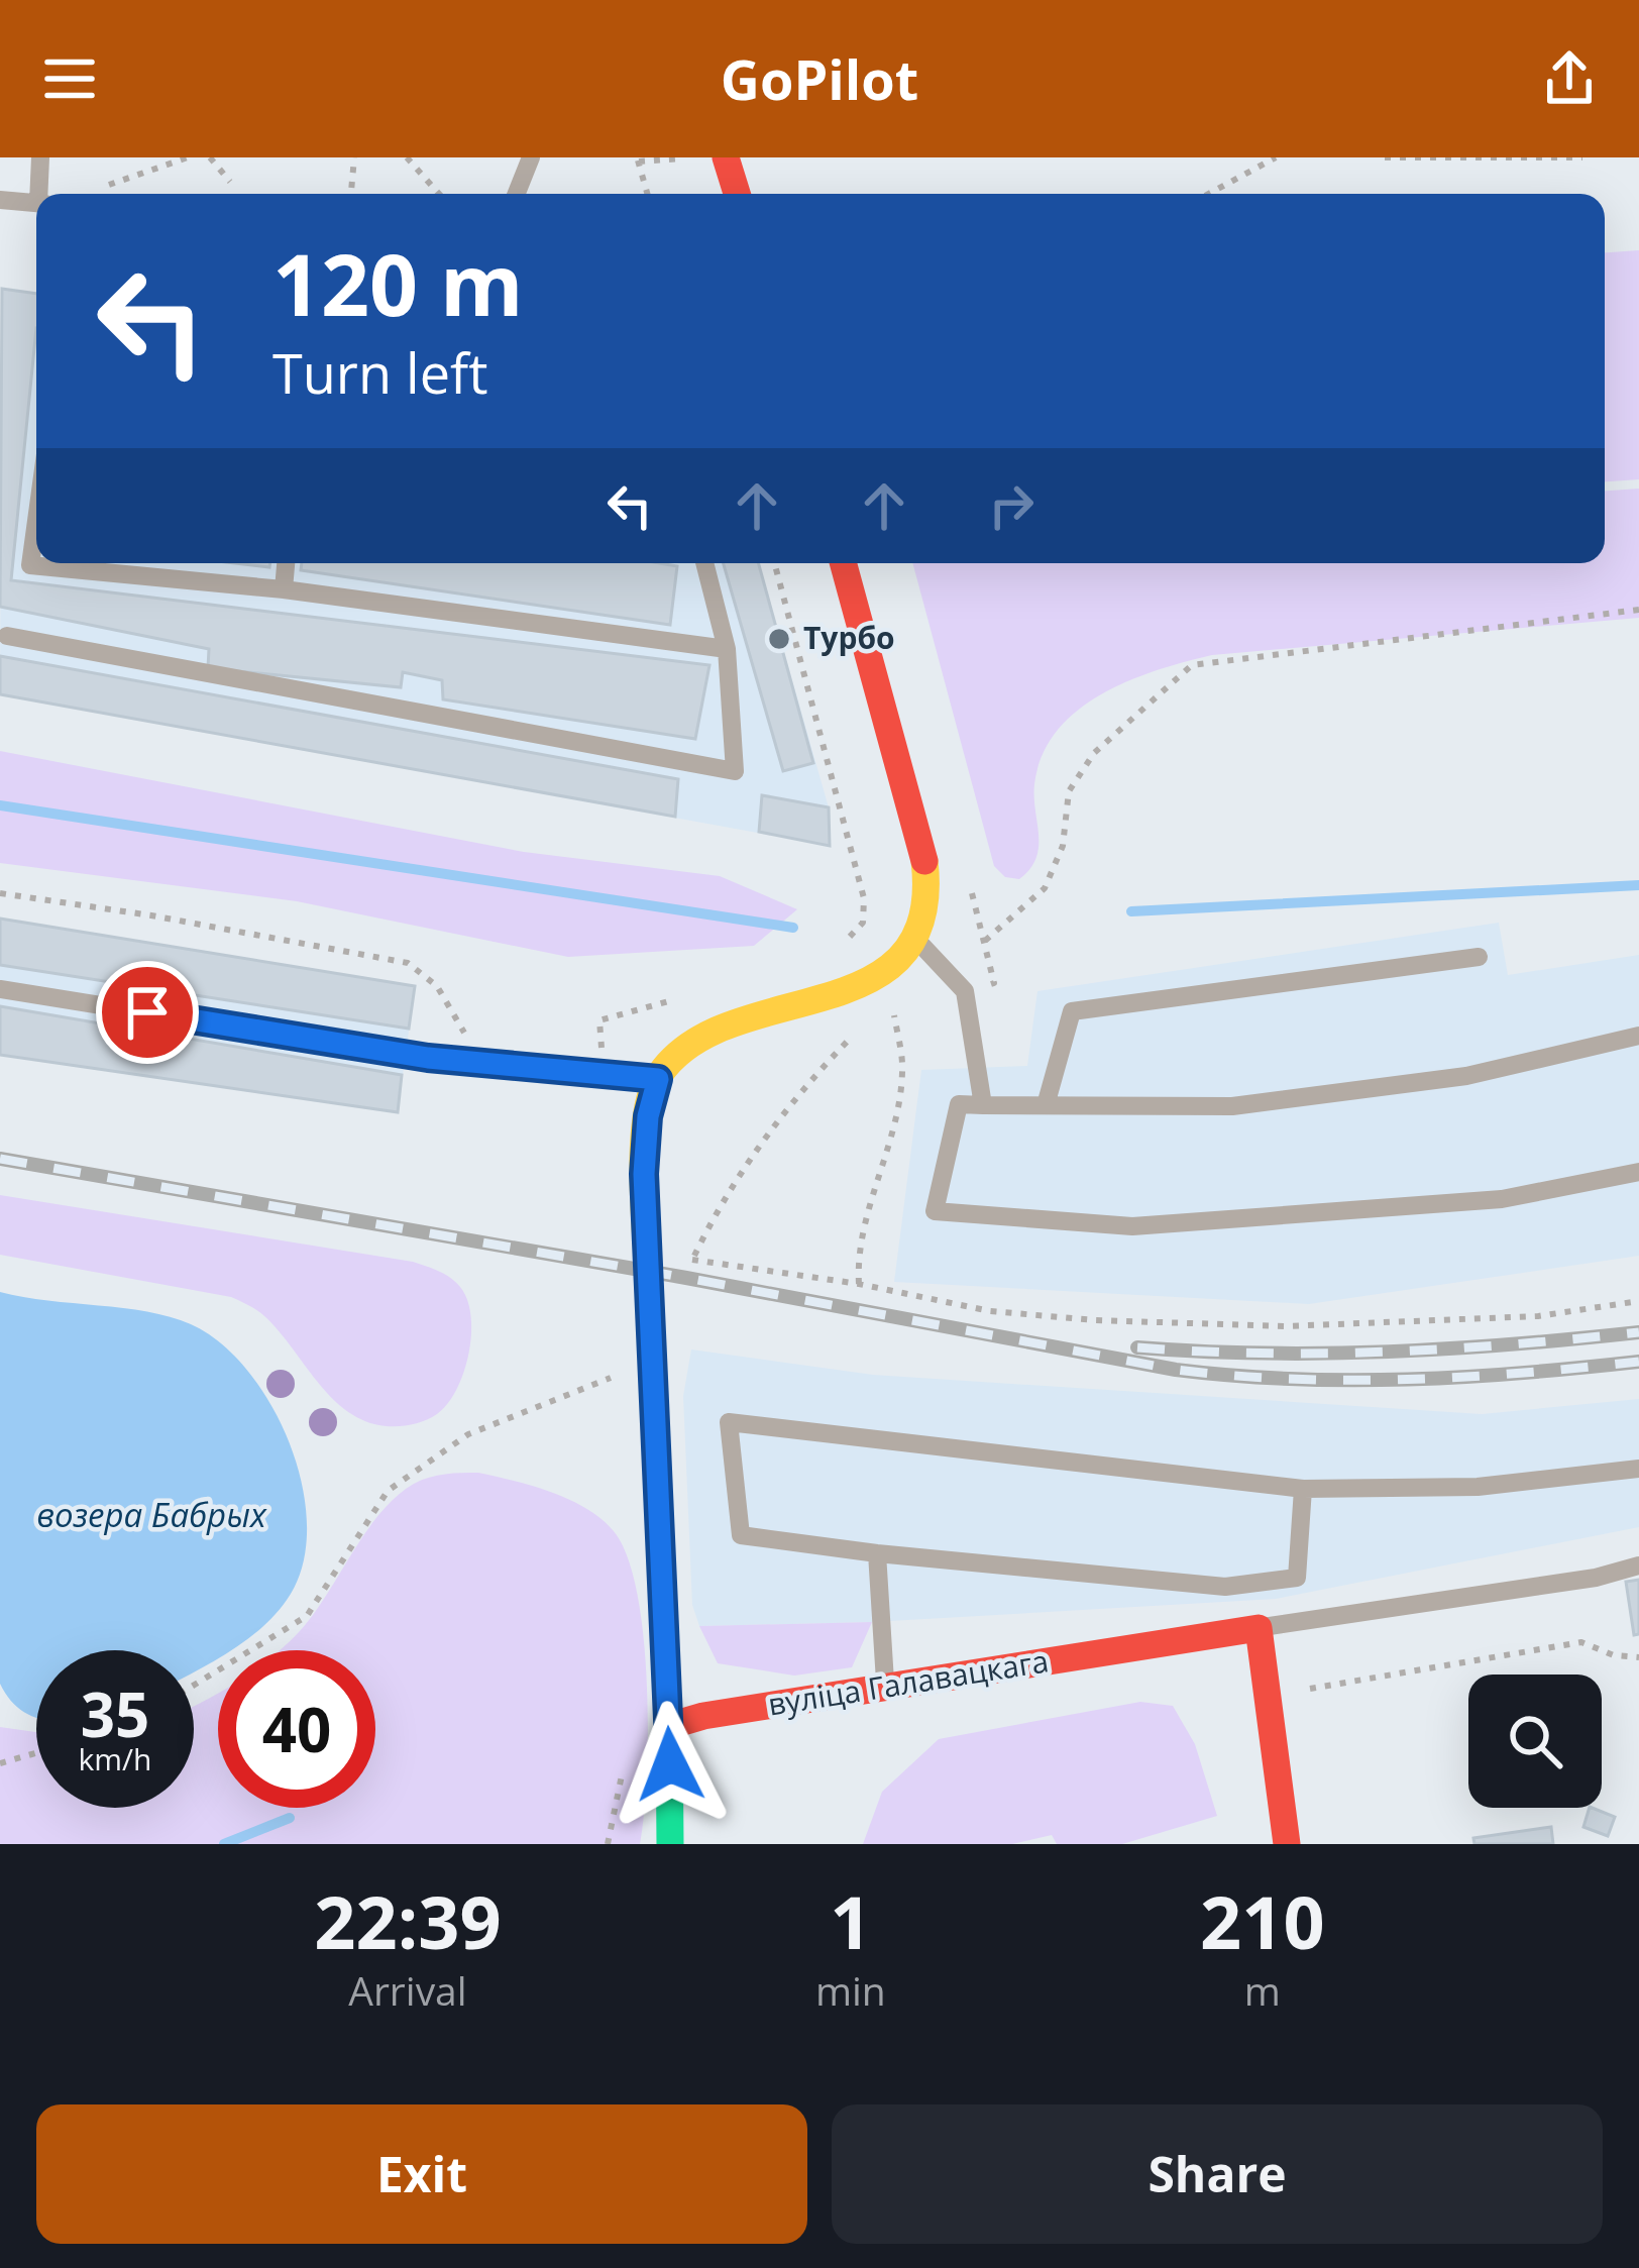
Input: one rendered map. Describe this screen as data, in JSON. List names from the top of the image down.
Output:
{
  "streets": {
    "street": ["вуліца Галавацкага"]
  },
  "water": ["возера Бабрых"],
  "places": ["Турбо"],
  "page": {
    "header": "GoPilot",
    "turn": ["120 m", "Turn left"],
    "speed": "35 km/h",
    "limit": "40",
    "eta": [
      "22:39",
      "Arrival",
      "1",
      "min",
      "210",
      "m"
    ],
    "buttons": ["Exit", "Share"]
  }
}
